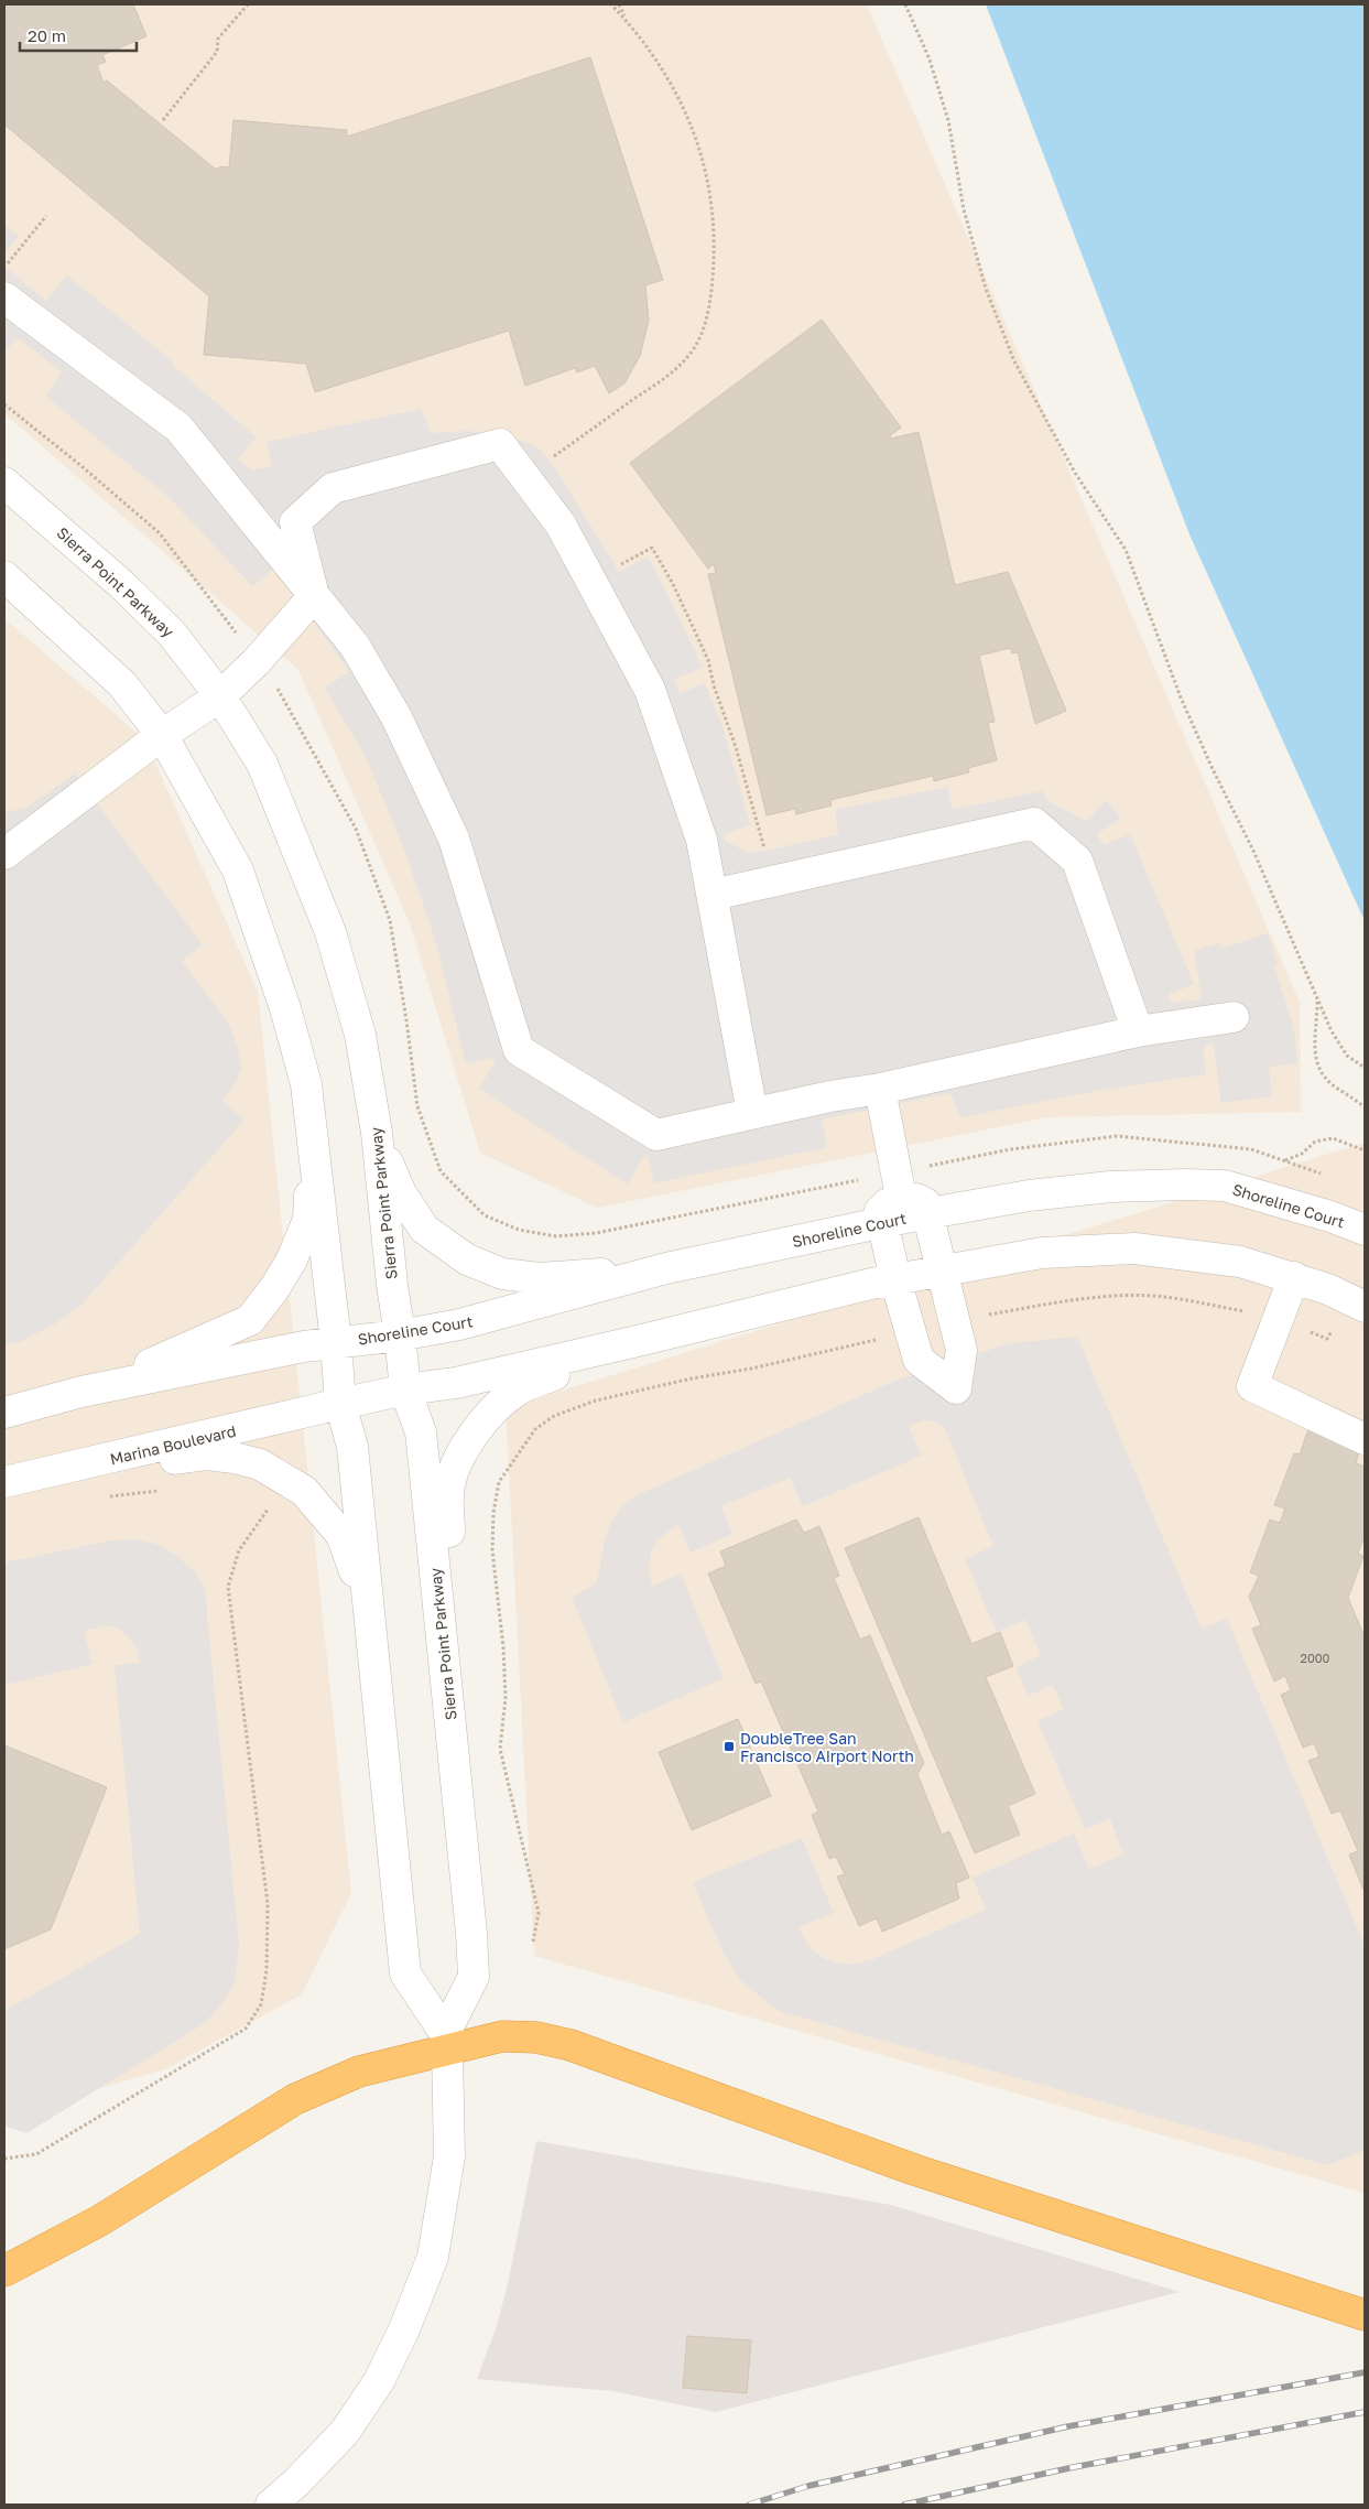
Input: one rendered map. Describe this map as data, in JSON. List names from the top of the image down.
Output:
{
  "streets": {
    "street": ["Sierra Point Parkway", "Shoreline Court", "Marina Boulevard"]
  },
  "crossings": [
    ["Sierra Point Parkway", "Shoreline Court"]
  ],
  "places": {
    "transit": ["DoubleTree San Francisco Airport North"]
  },
  "house_numbers": ["2000"],
  "scale_bar": "20 m"
}
